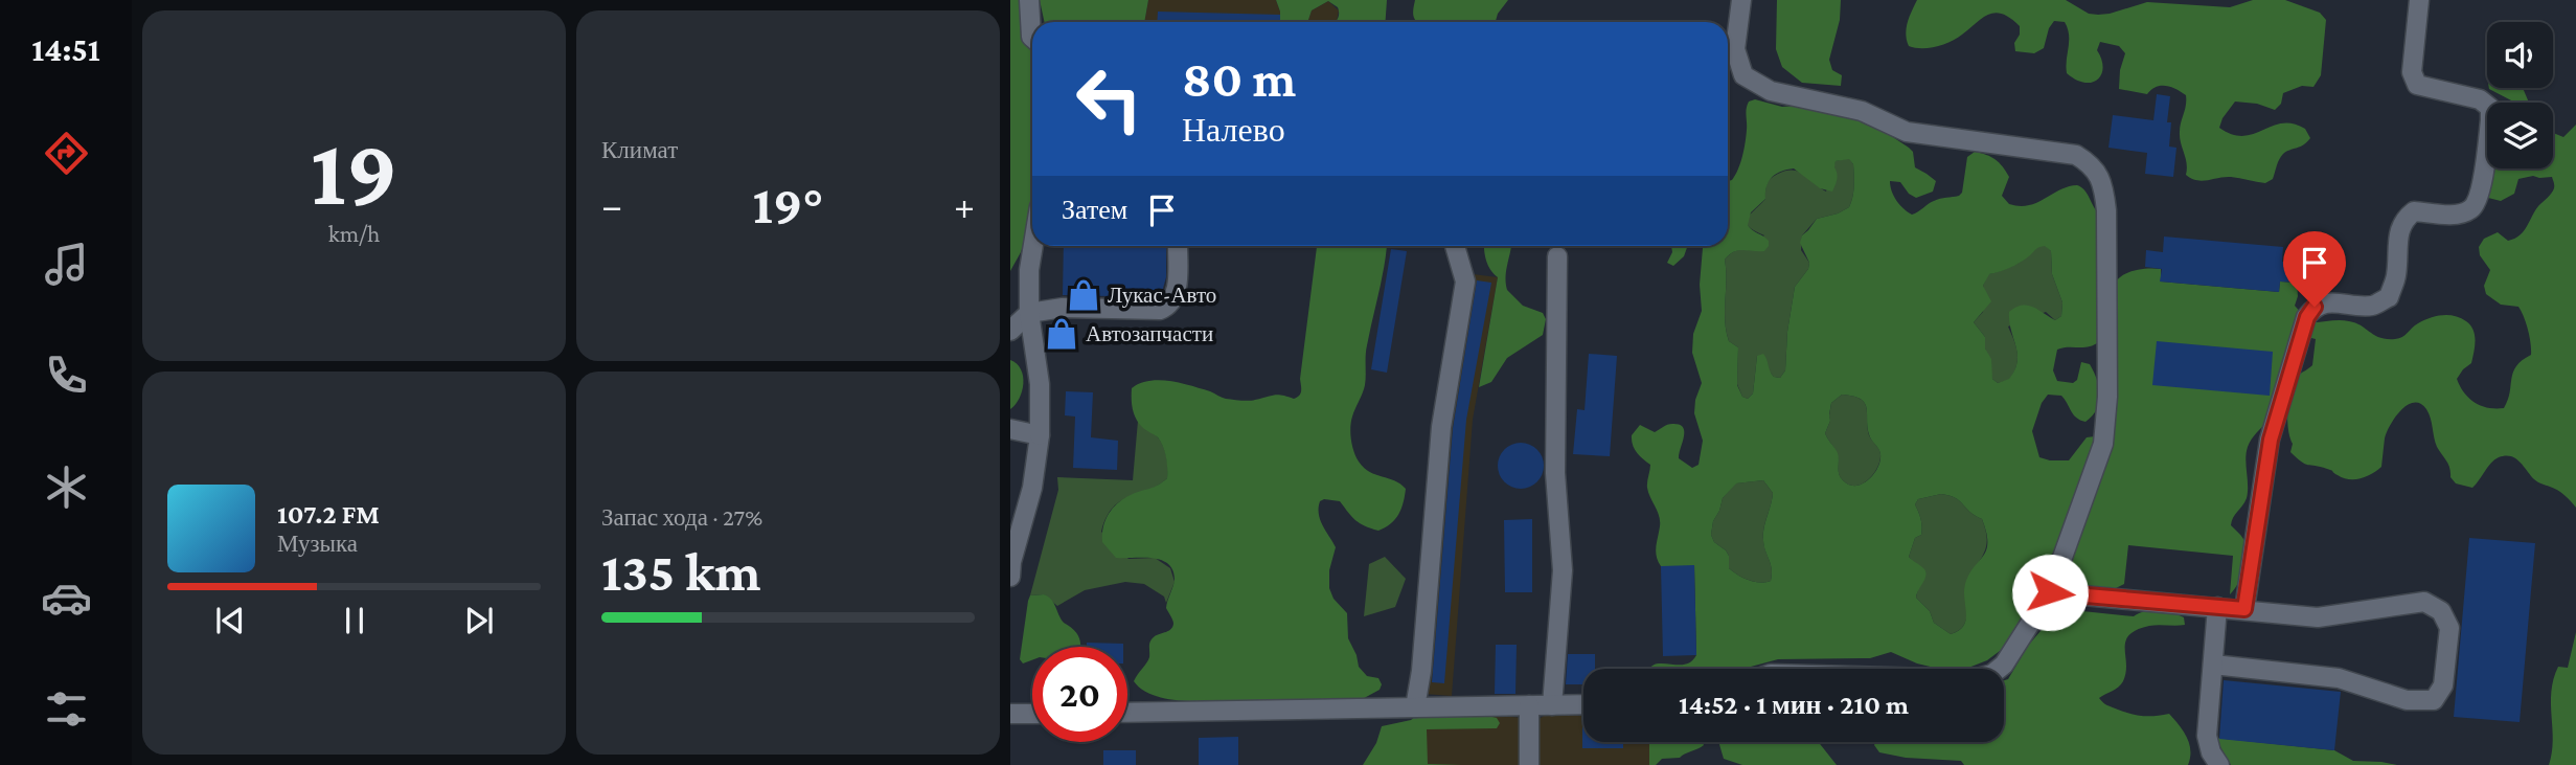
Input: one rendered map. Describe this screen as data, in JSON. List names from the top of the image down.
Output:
{
  "places": {
    "shop": ["Лукас-Авто", "Автозапчасти"]
  },
  "page": {
    "tabs": "14:51",
    "tile": [
      ["19", "km/h"],
      "Климат",
      ["Запас хода · 27%", "135 km"]
    ],
    "turn": ["80 m", "Налево"],
    "heat": ["−", "19°", "+"],
    "then": "Затем",
    "song": ["107.2 FM", "Музыка"],
    "limit": "20",
    "trip": "14:52 · 1 мин · 210 m"
  }
}
